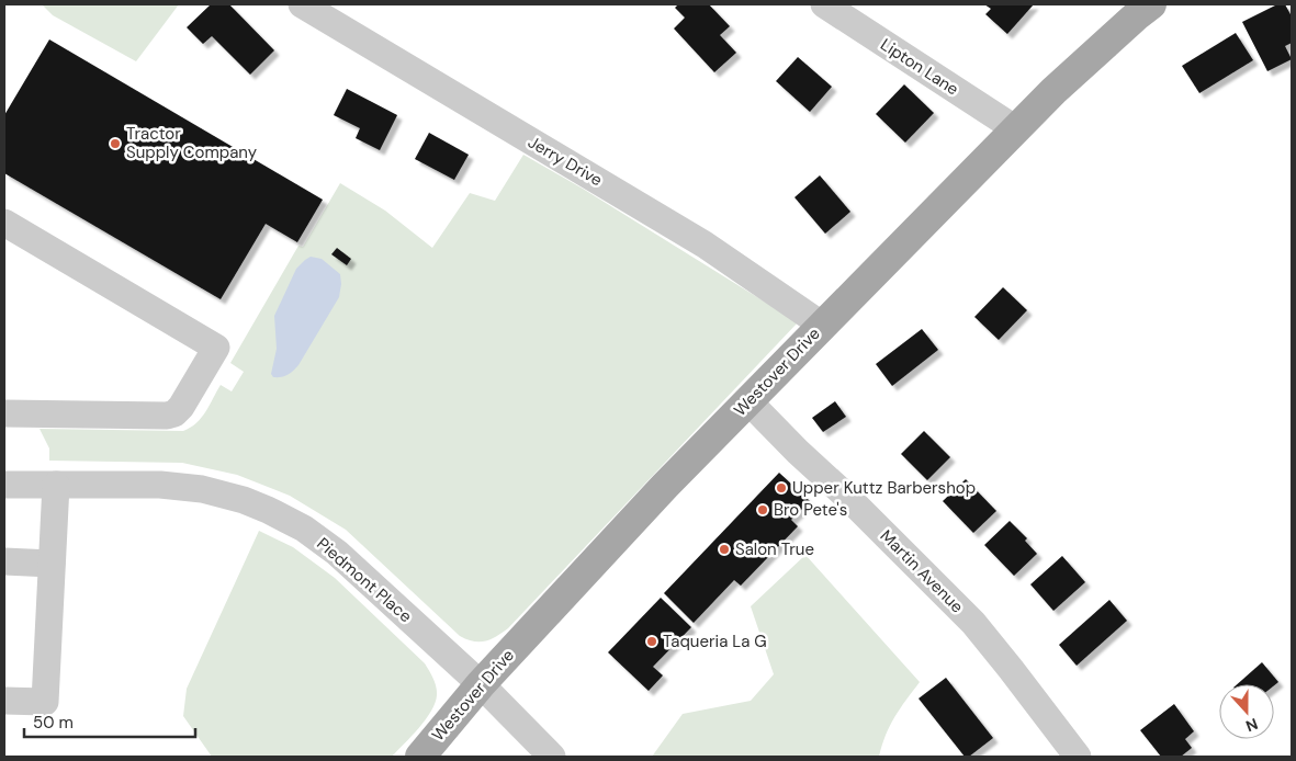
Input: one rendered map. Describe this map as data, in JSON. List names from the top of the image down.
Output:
{
  "streets": {
    "main road": ["Westover Drive"],
    "street": [
      "Lipton Lane",
      "Jerry Drive",
      "Martin Avenue",
      "Piedmont Place"
    ]
  },
  "crossings": [
    ["Lipton Lane", "Westover Drive"],
    ["Jerry Drive", "Westover Drive"],
    ["Westover Drive", "Martin Avenue"],
    ["Westover Drive", "Piedmont Place"]
  ],
  "places": [
    "Tractor Supply Company",
    "Upper Kuttz Barbershop",
    "Bro Pete's",
    "Salon True",
    "Taqueria La G"
  ],
  "scale_bar": "50 m",
  "north": "bottom"
}
